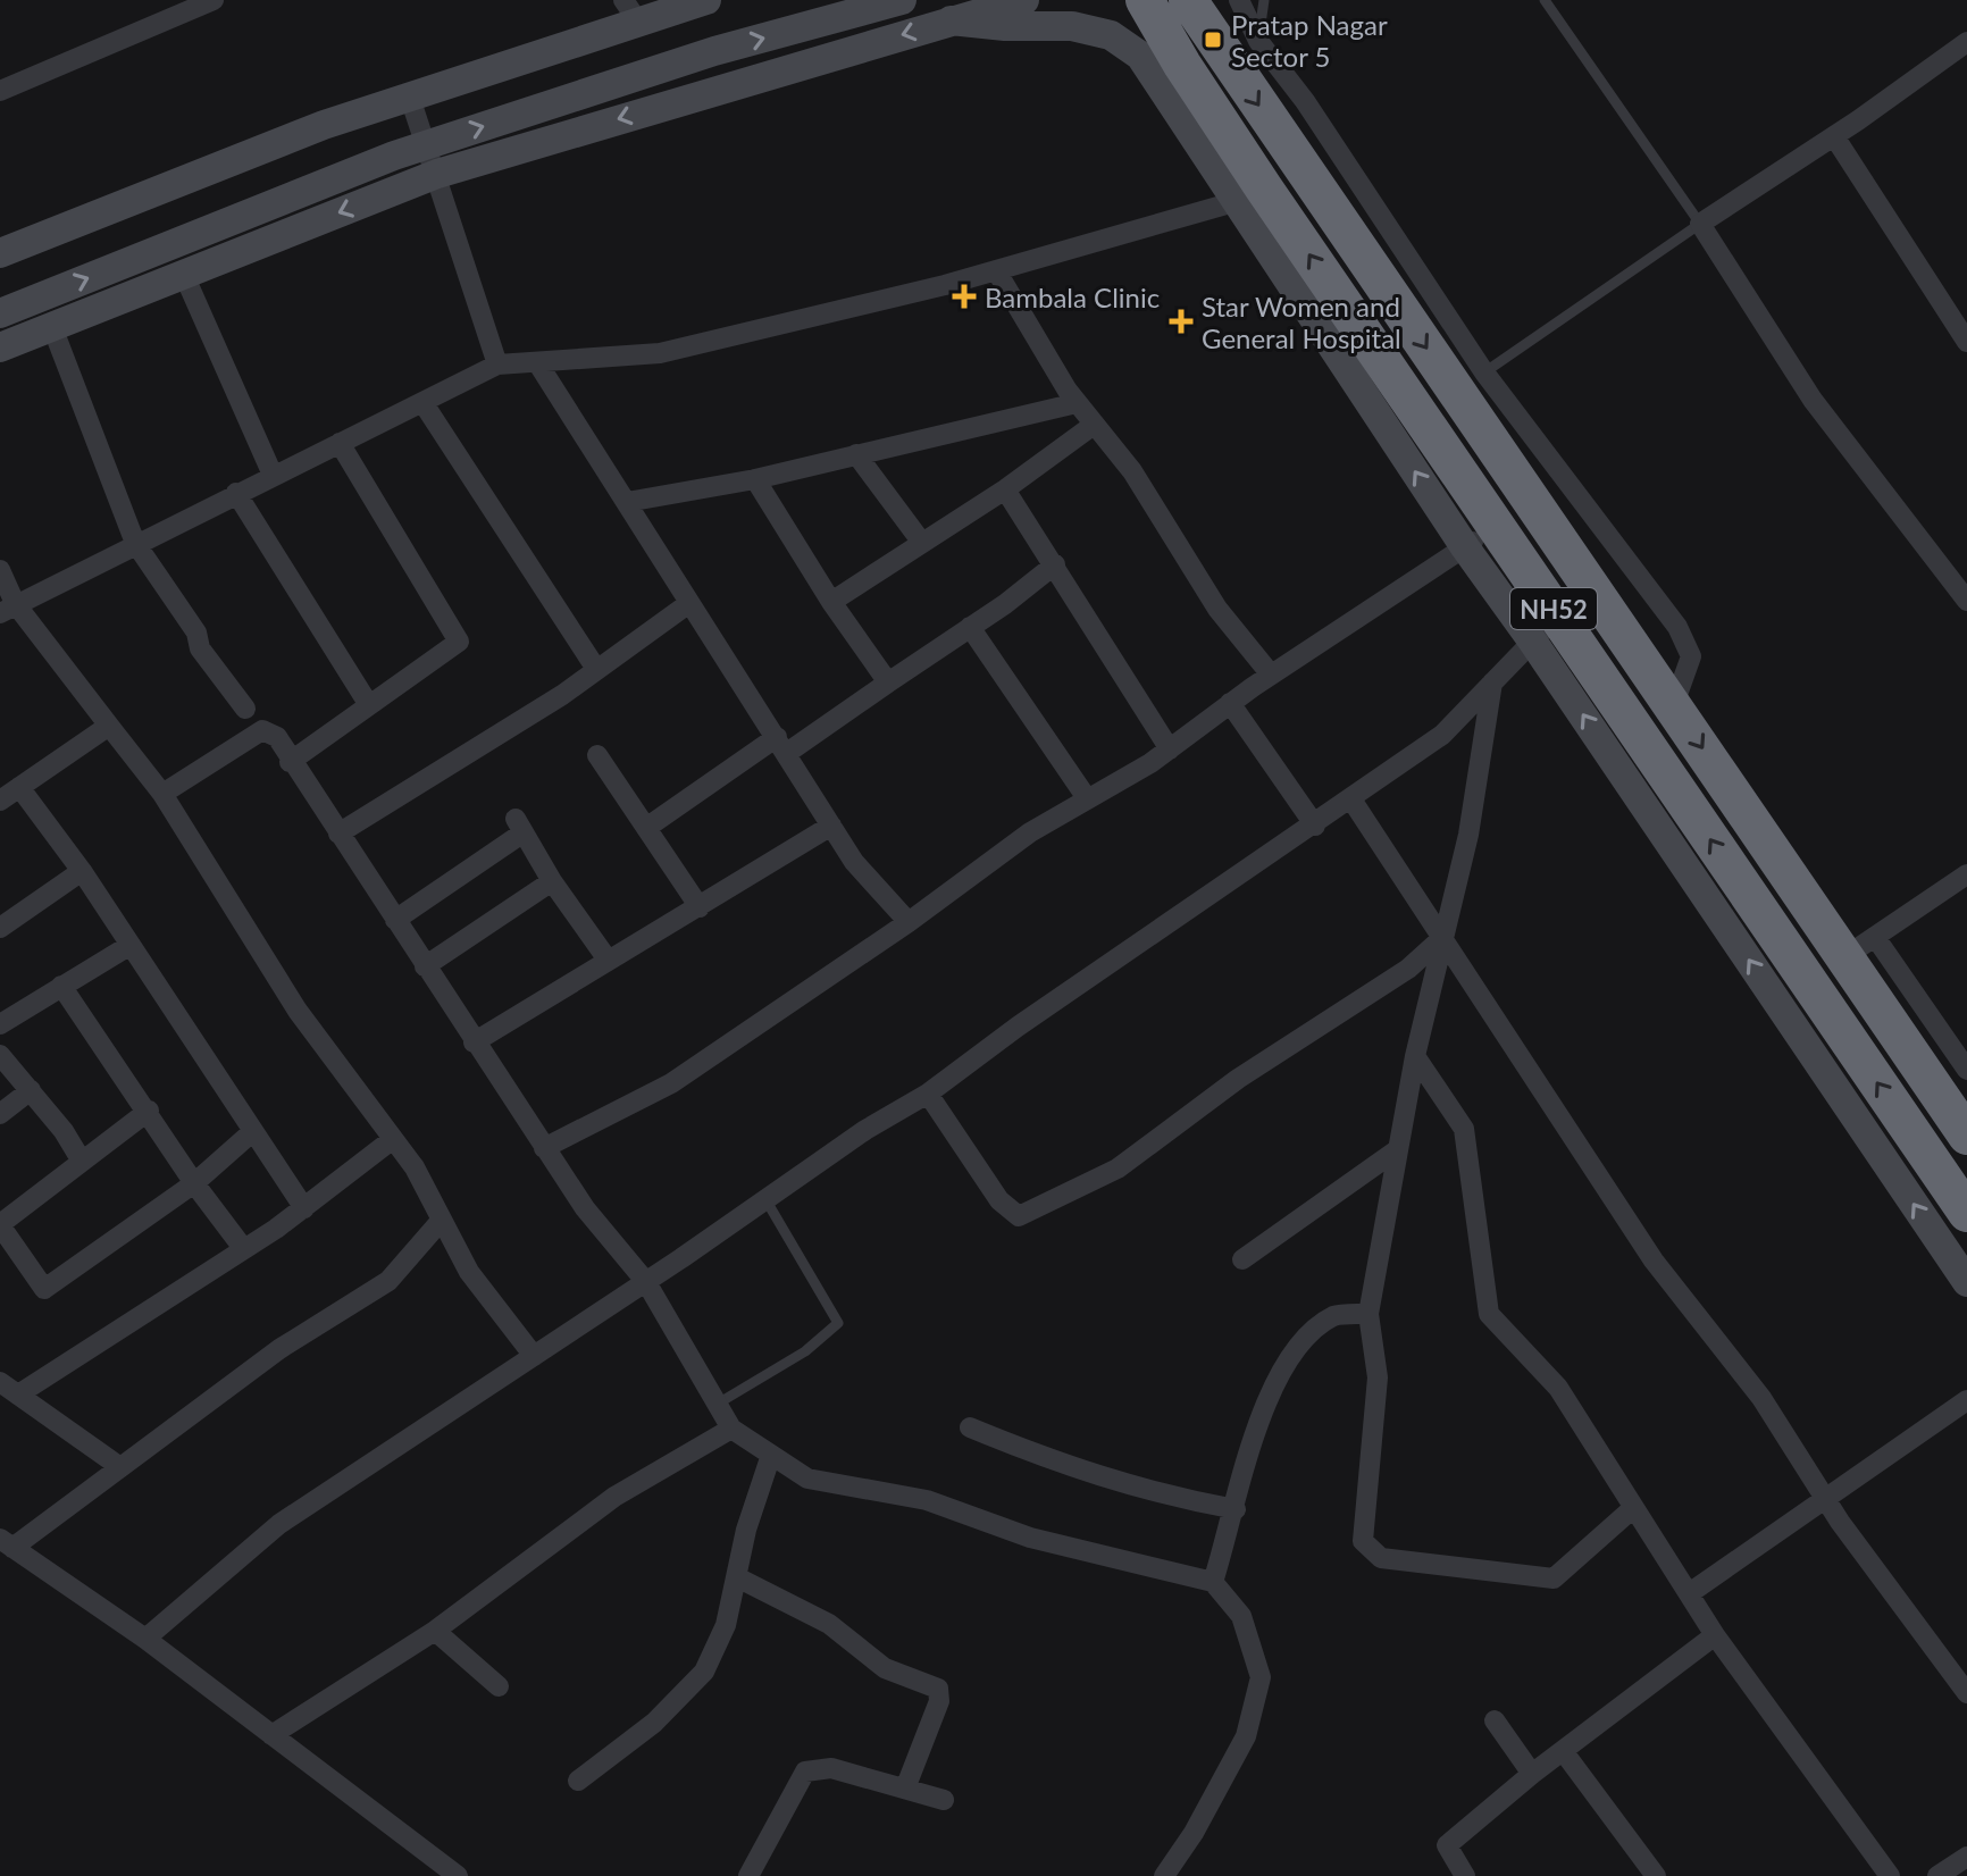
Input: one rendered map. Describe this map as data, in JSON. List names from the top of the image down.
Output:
{
  "streets": {
    "highway": ["NH52"]
  },
  "places": {
    "transit": ["Pratap Nagar Sector 5"],
    "health": ["Bambala Clinic", "Star Women and General Hospital"]
  }
}
